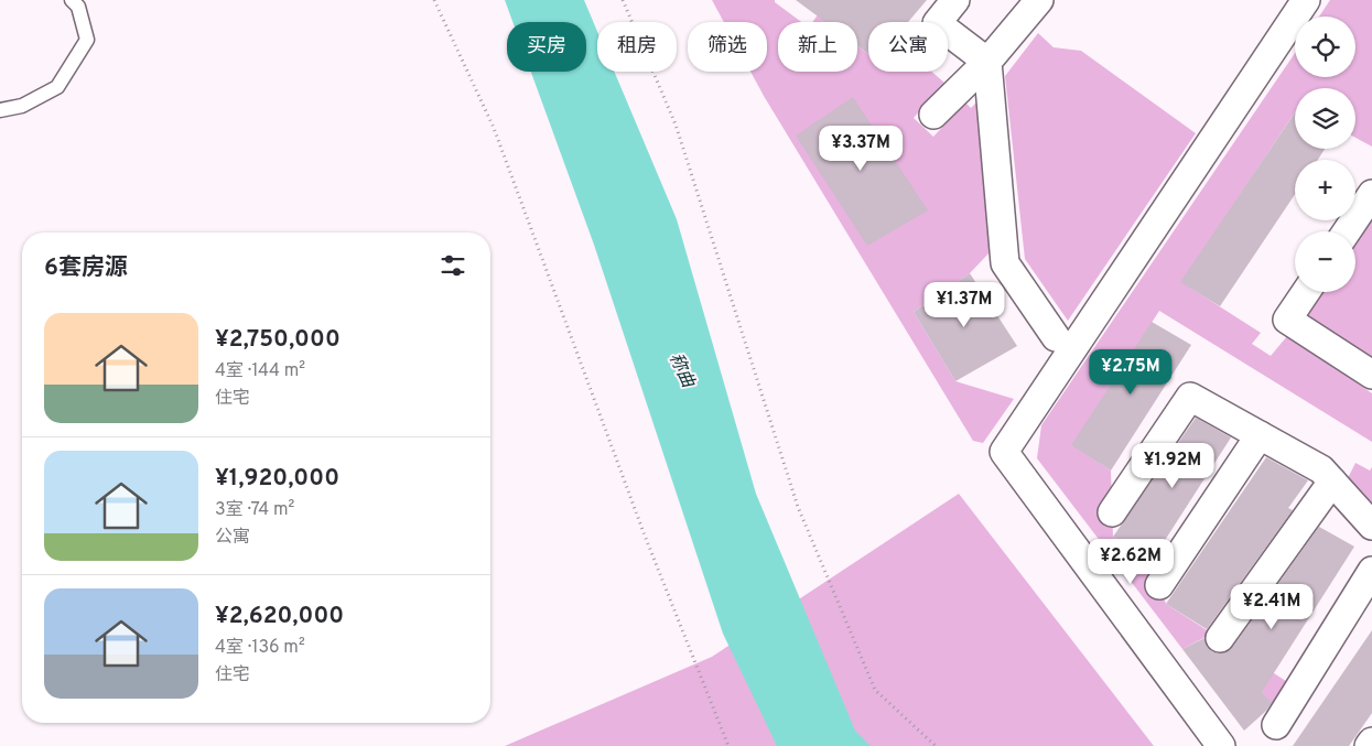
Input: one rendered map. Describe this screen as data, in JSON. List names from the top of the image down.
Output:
{
  "water": ["称曲"],
  "page": {
    "map_buttons": ["+", "−"],
    "chip": [
      "买房",
      "租房",
      "筛选",
      "新上",
      "公寓"
    ],
    "price": [
      "¥3.37M",
      "¥1.37M",
      "¥2.75M",
      "¥1.92M",
      "¥2.62M",
      "¥2.41M"
    ],
    "heading": "6套房源",
    "list": [
      {
        "name": "¥2,750,000",
        "note": "4室 · 144 m² · 住宅"
      },
      {
        "name": "¥1,920,000",
        "note": "3室 · 74 m² · 公寓"
      },
      {
        "name": "¥2,620,000",
        "note": "4室 · 136 m² · 住宅"
      }
    ]
  }
}
